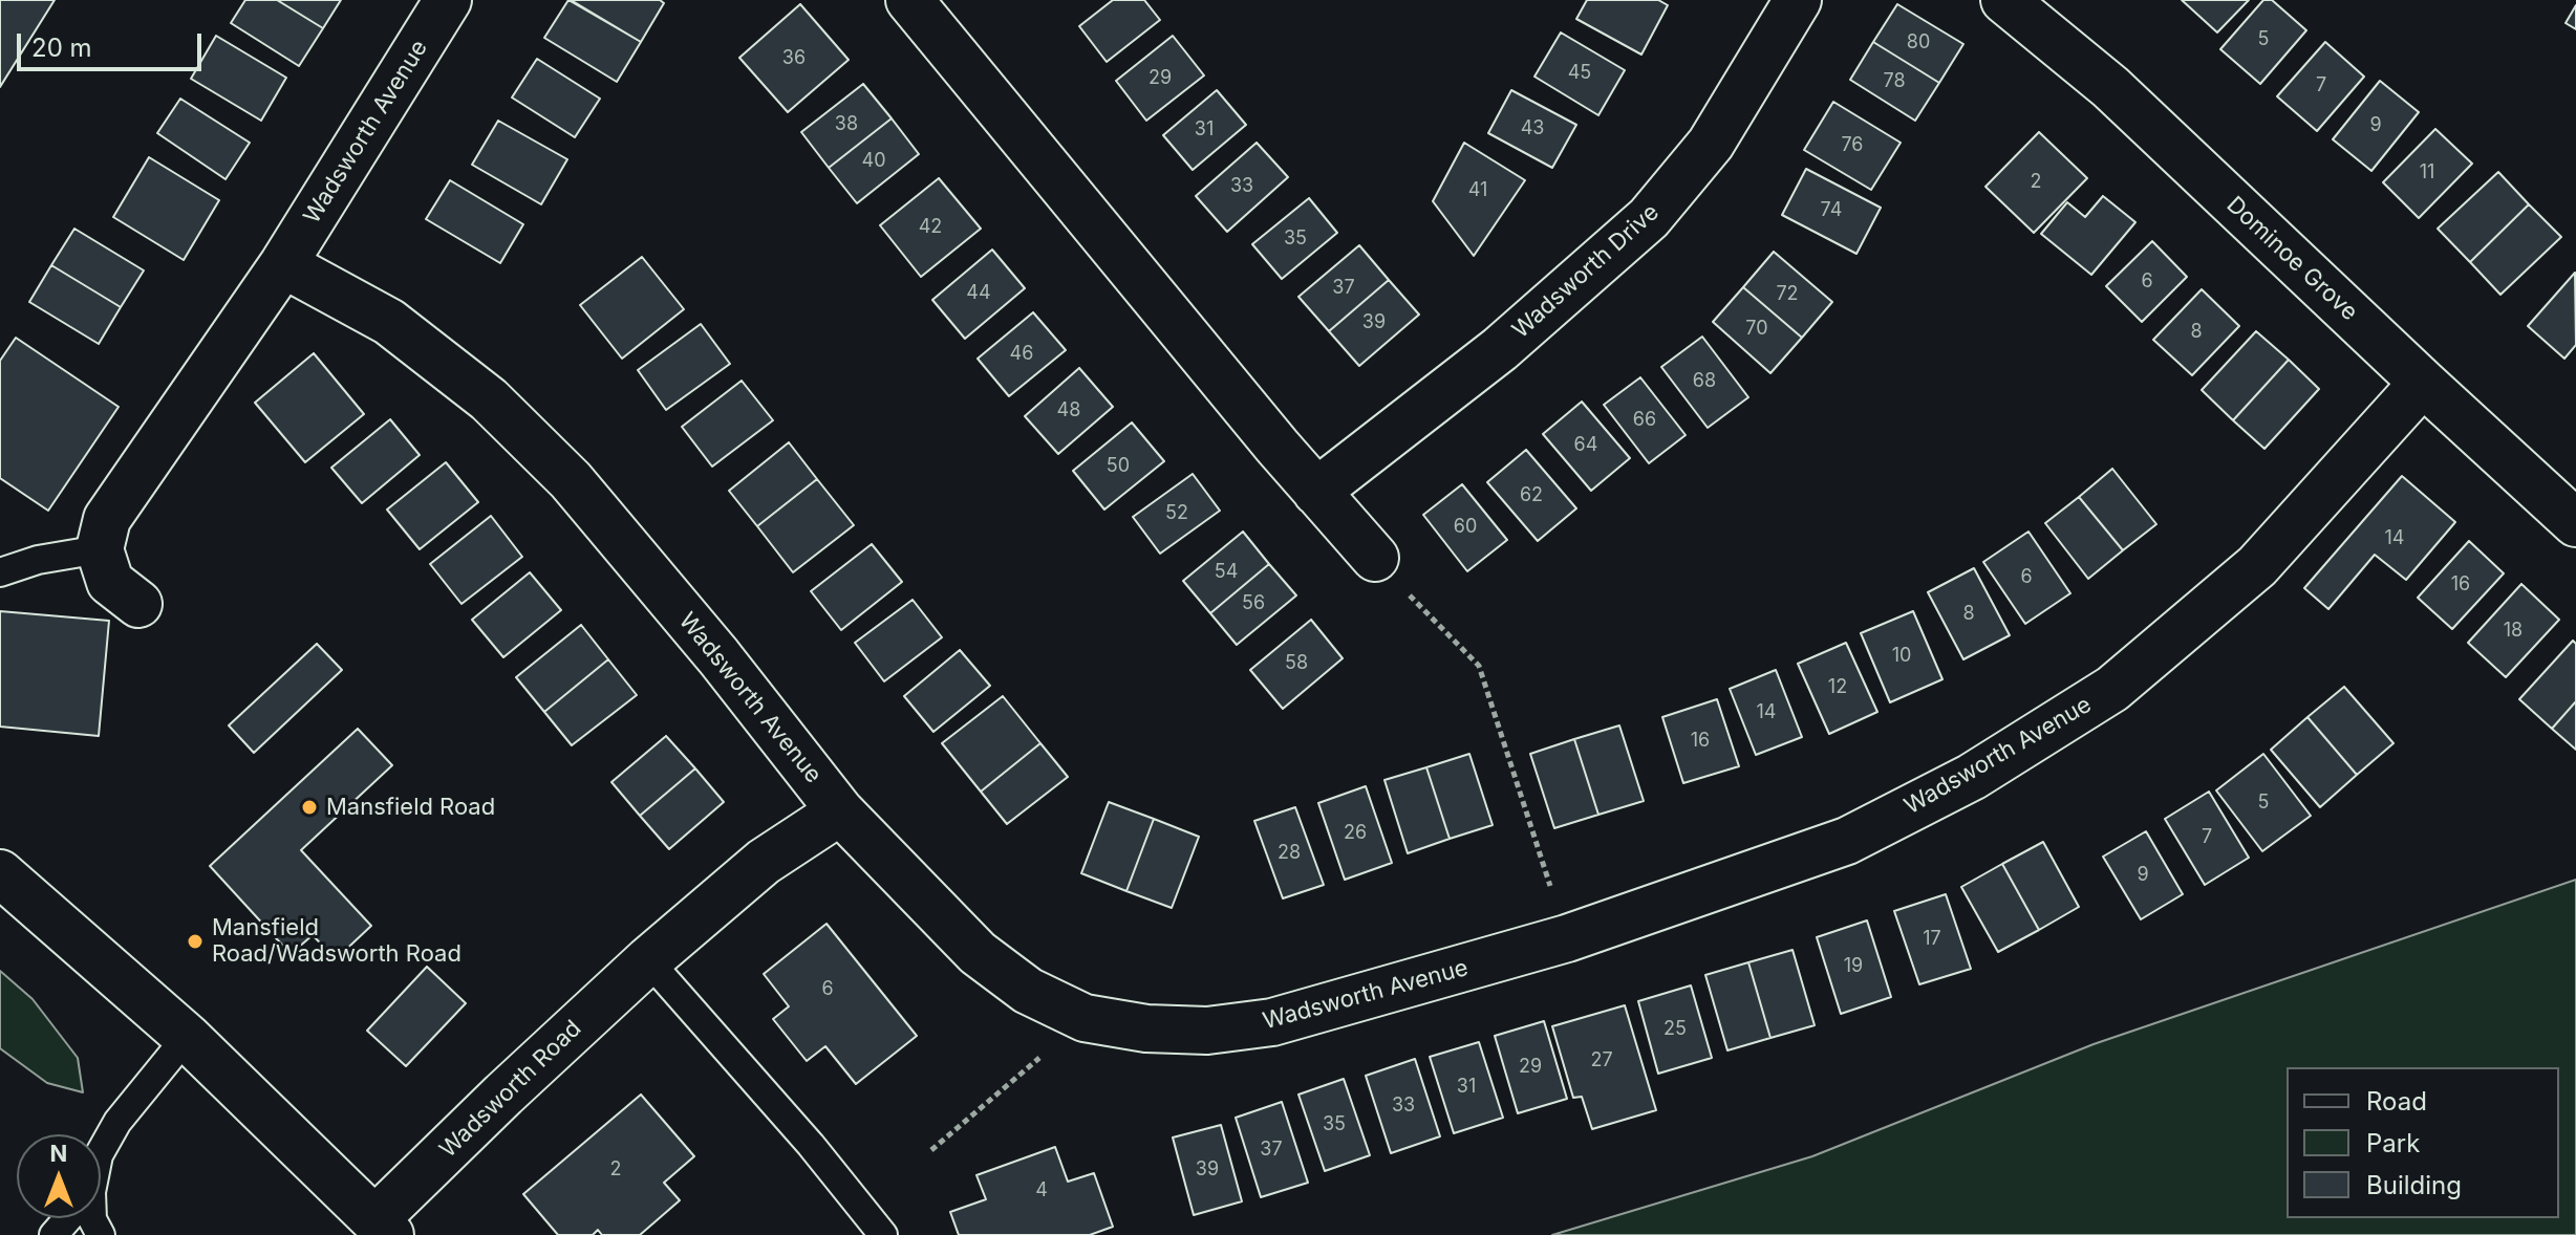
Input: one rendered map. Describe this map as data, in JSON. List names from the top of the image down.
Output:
{
  "streets": {
    "street": [
      "Wadsworth Avenue",
      "Dominoe Grove",
      "Wadsworth Drive",
      "Wadsworth Road"
    ]
  },
  "crossings": [
    ["Wadsworth Avenue", "Dominoe Grove"],
    ["Wadsworth Avenue", "Wadsworth Road"]
  ],
  "places": ["Mansfield Road", "Mansfield Road/Wadsworth Road"],
  "house_numbers": [
    "5",
    "80",
    "36",
    "45",
    "29",
    "78",
    "7",
    "38",
    "9",
    "43",
    "31",
    "76",
    "40",
    "11",
    "2",
    "33",
    "41",
    "74",
    "42",
    "35",
    "6",
    "37",
    "44",
    "72",
    "39",
    "70",
    "8",
    "46",
    "68",
    "48",
    "66",
    "64",
    "50",
    "62",
    "52",
    "60",
    "14",
    "54",
    "6",
    "16",
    "56",
    "8",
    "18",
    "10",
    "58",
    "12",
    "14",
    "16",
    "5",
    "26",
    "7",
    "28",
    "9",
    "17",
    "19",
    "6",
    "25",
    "27",
    "29",
    "31",
    "33",
    "35",
    "37",
    "2",
    "39",
    "4"
  ],
  "legend": ["Road", "Park", "Building"],
  "scale_bar": "20 m",
  "north": "top"
}
